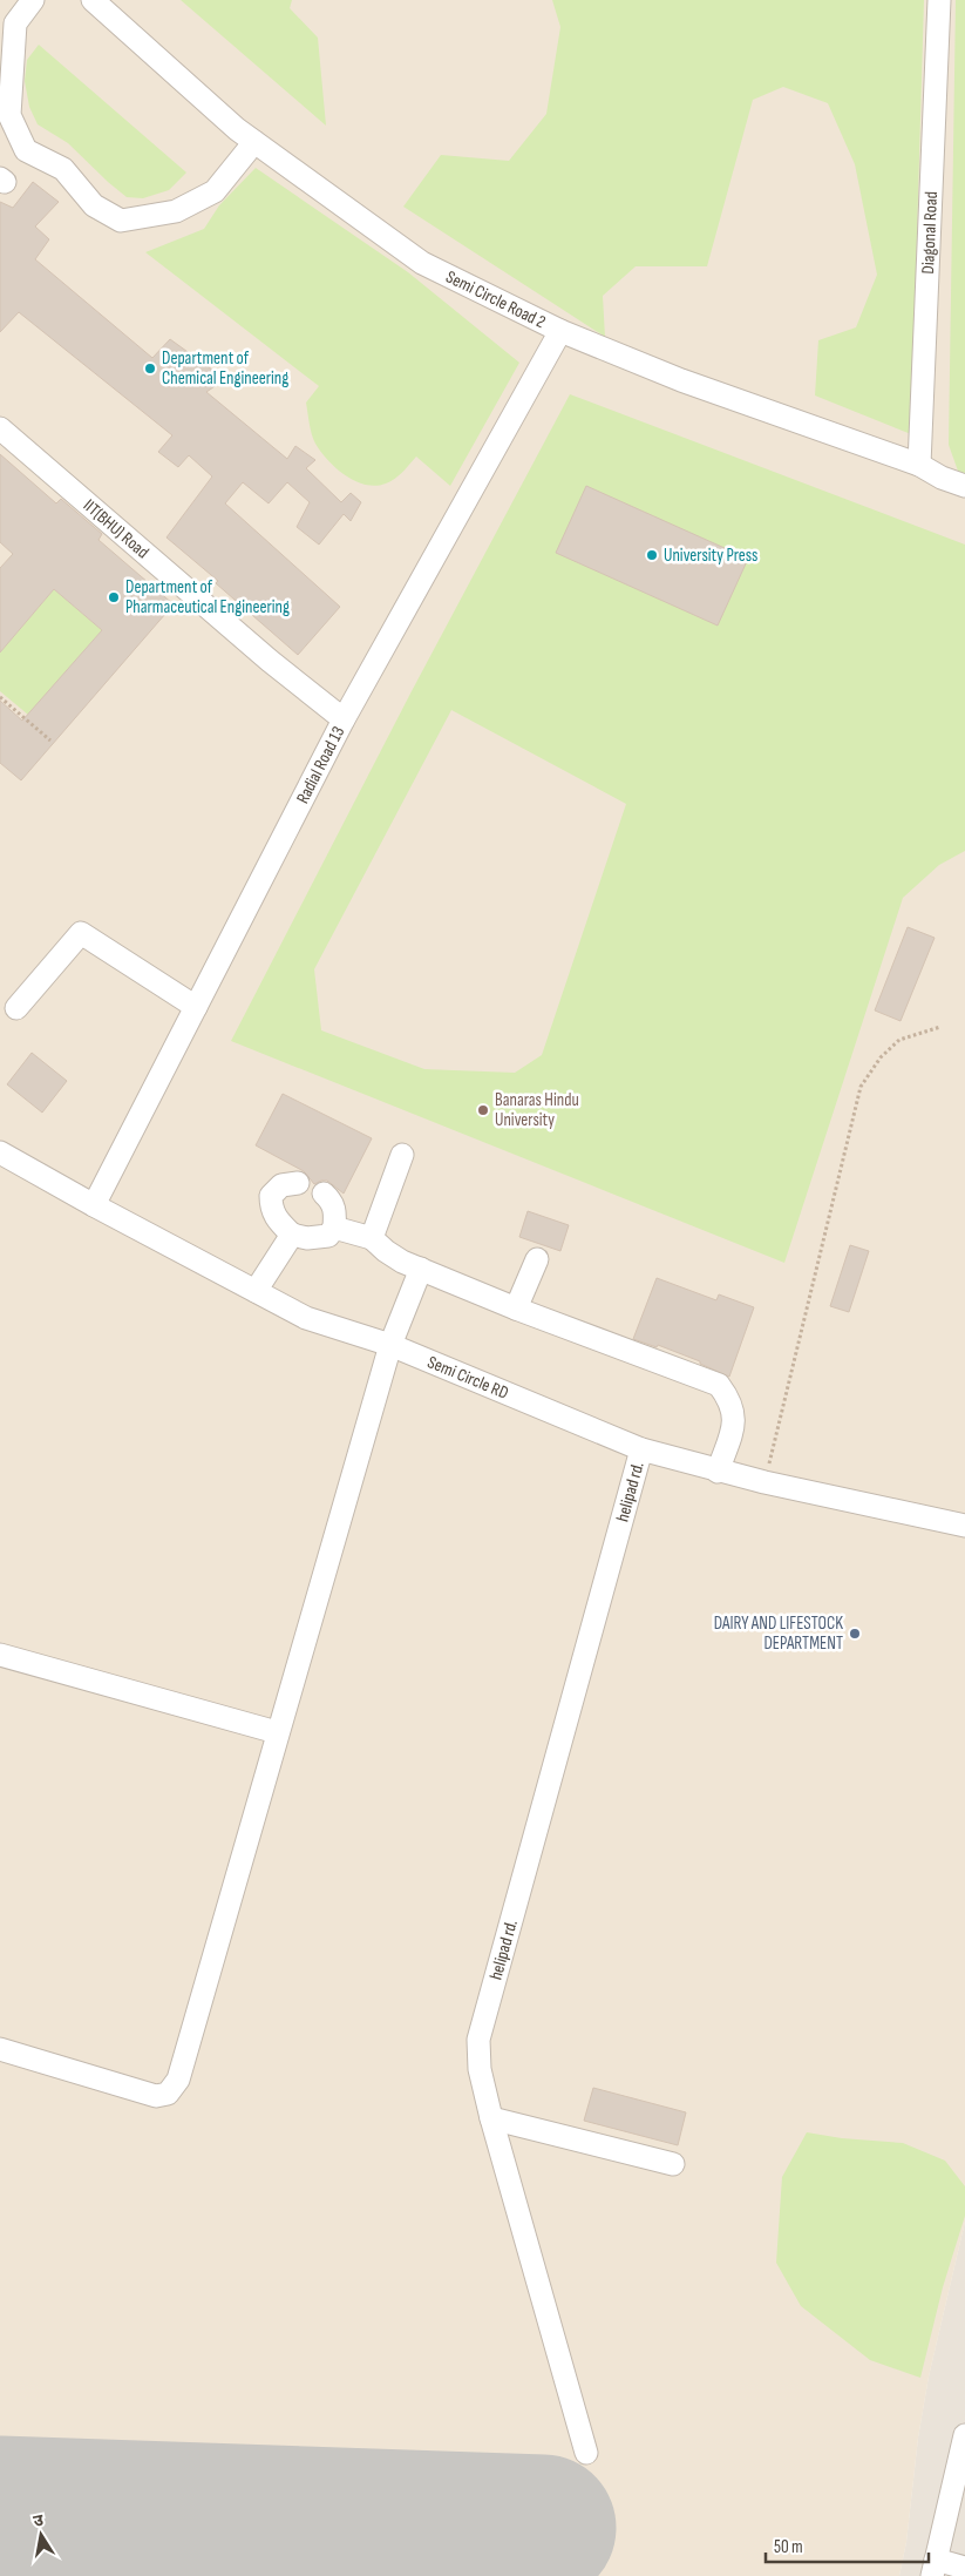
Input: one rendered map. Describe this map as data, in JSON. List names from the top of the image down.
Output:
{
  "streets": {
    "street": [
      "Diagonal Road",
      "Semi Circle Road 2",
      "IIT(BHU) Road",
      "Radial Road 13",
      "Semi Circle RD",
      "helipad rd."
    ]
  },
  "crossings": [
    ["Diagonal Road", "Semi Circle Road 2"],
    ["Semi Circle Road 2", "Radial Road 13"],
    ["IIT(BHU) Road", "Radial Road 13"],
    ["Radial Road 13", "Semi Circle RD"],
    ["Semi Circle RD", "helipad rd."]
  ],
  "places": [
    "Department of Chemical Engineering",
    "University Press",
    "Department of Pharmaceutical Engineering",
    "Banaras Hindu University",
    "DAIRY AND LIFESTOCK DEPARTMENT"
  ],
  "scale_bar": "50 m",
  "north": "top"
}
